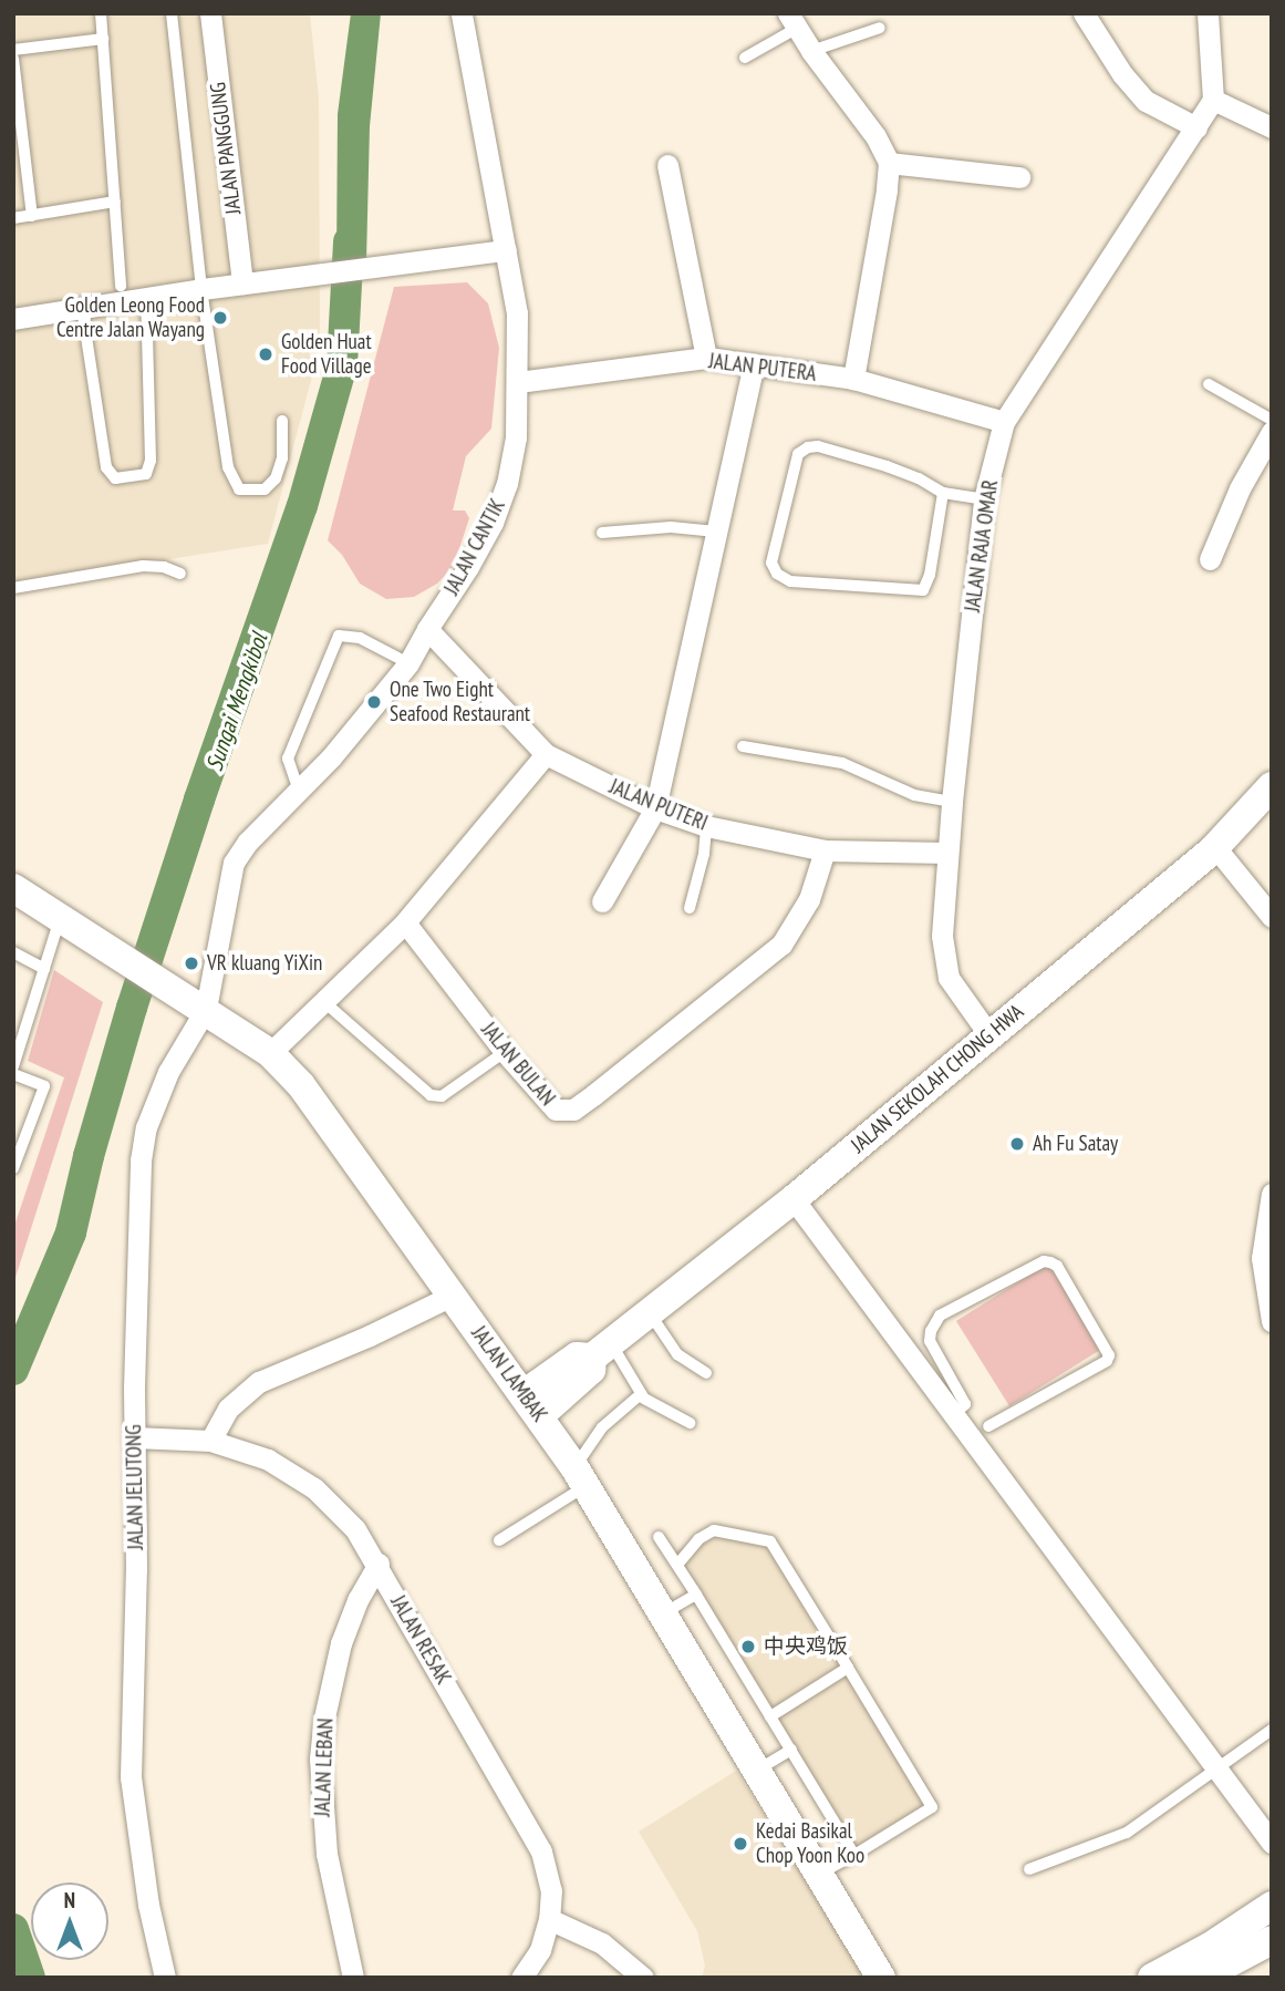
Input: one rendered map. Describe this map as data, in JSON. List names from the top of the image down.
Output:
{
  "streets": {
    "street": [
      "JALAN PANGGUNG",
      "JALAN PUTERA",
      "JALAN RAJA OMAR",
      "JALAN CANTIK",
      "JALAN PUTERI",
      "JALAN BULAN",
      "JALAN SEKOLAH CHONG HWA",
      "JALAN LAMBAK",
      "JALAN JELUTONG",
      "JALAN RESAK",
      "JALAN LEBAN"
    ]
  },
  "crossings": [
    ["JALAN PUTERA", "JALAN RAJA OMAR"],
    ["JALAN PUTERA", "JALAN CANTIK"],
    ["JALAN RAJA OMAR", "JALAN PUTERI"],
    ["JALAN RAJA OMAR", "JALAN SEKOLAH CHONG HWA"],
    ["JALAN CANTIK", "JALAN PUTERI"],
    ["JALAN CANTIK", "JALAN LAMBAK"],
    ["JALAN CANTIK", "JALAN JELUTONG"],
    ["JALAN PUTERI", "JALAN BULAN"],
    ["JALAN SEKOLAH CHONG HWA", "JALAN LAMBAK"],
    ["JALAN LAMBAK", "JALAN JELUTONG"],
    ["JALAN JELUTONG", "JALAN RESAK"],
    ["JALAN RESAK", "JALAN LEBAN"]
  ],
  "water": ["Sungai Mengkibol"],
  "places": [
    "Golden Leong Food Centre Jalan Wayang",
    "Golden Huat Food Village",
    "One Two Eight Seafood Restaurant",
    "VR kluang YiXin",
    "Ah Fu Satay",
    "中央鸡饭",
    "Kedai Basikal Chop Yoon Koo"
  ],
  "north": "top"
}
